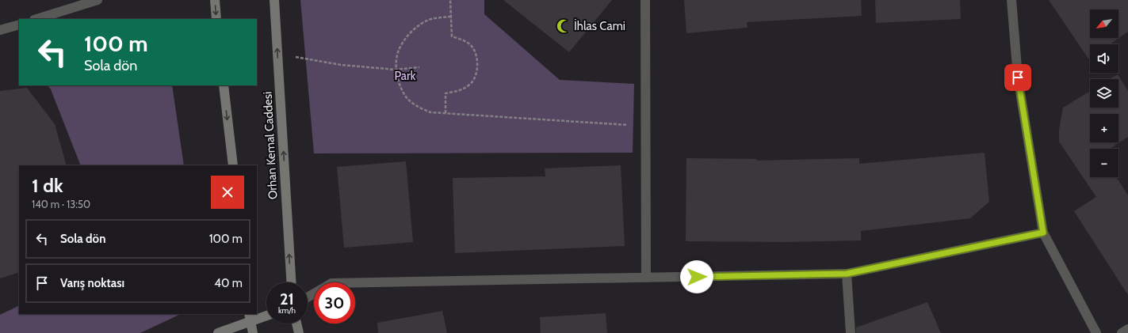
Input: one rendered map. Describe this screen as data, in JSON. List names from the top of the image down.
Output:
{
  "streets": {
    "main road": ["Orhan Kemal Caddesi"]
  },
  "parks": ["Park"],
  "places": {
    "mosque": ["İhlas Cami"]
  },
  "north": "bottom left",
  "page": {
    "map_buttons": ["+", "−"],
    "turn": ["100 m", "Sola dön"],
    "heading": ["1 dk", "140 m · 13:50"],
    "list": [
      {
        "name": "Sola dön",
        "value": "100 m"
      },
      {
        "name": "Varış noktası",
        "value": "40 m"
      }
    ],
    "speed": "21 km/h",
    "limit": "30"
  }
}
